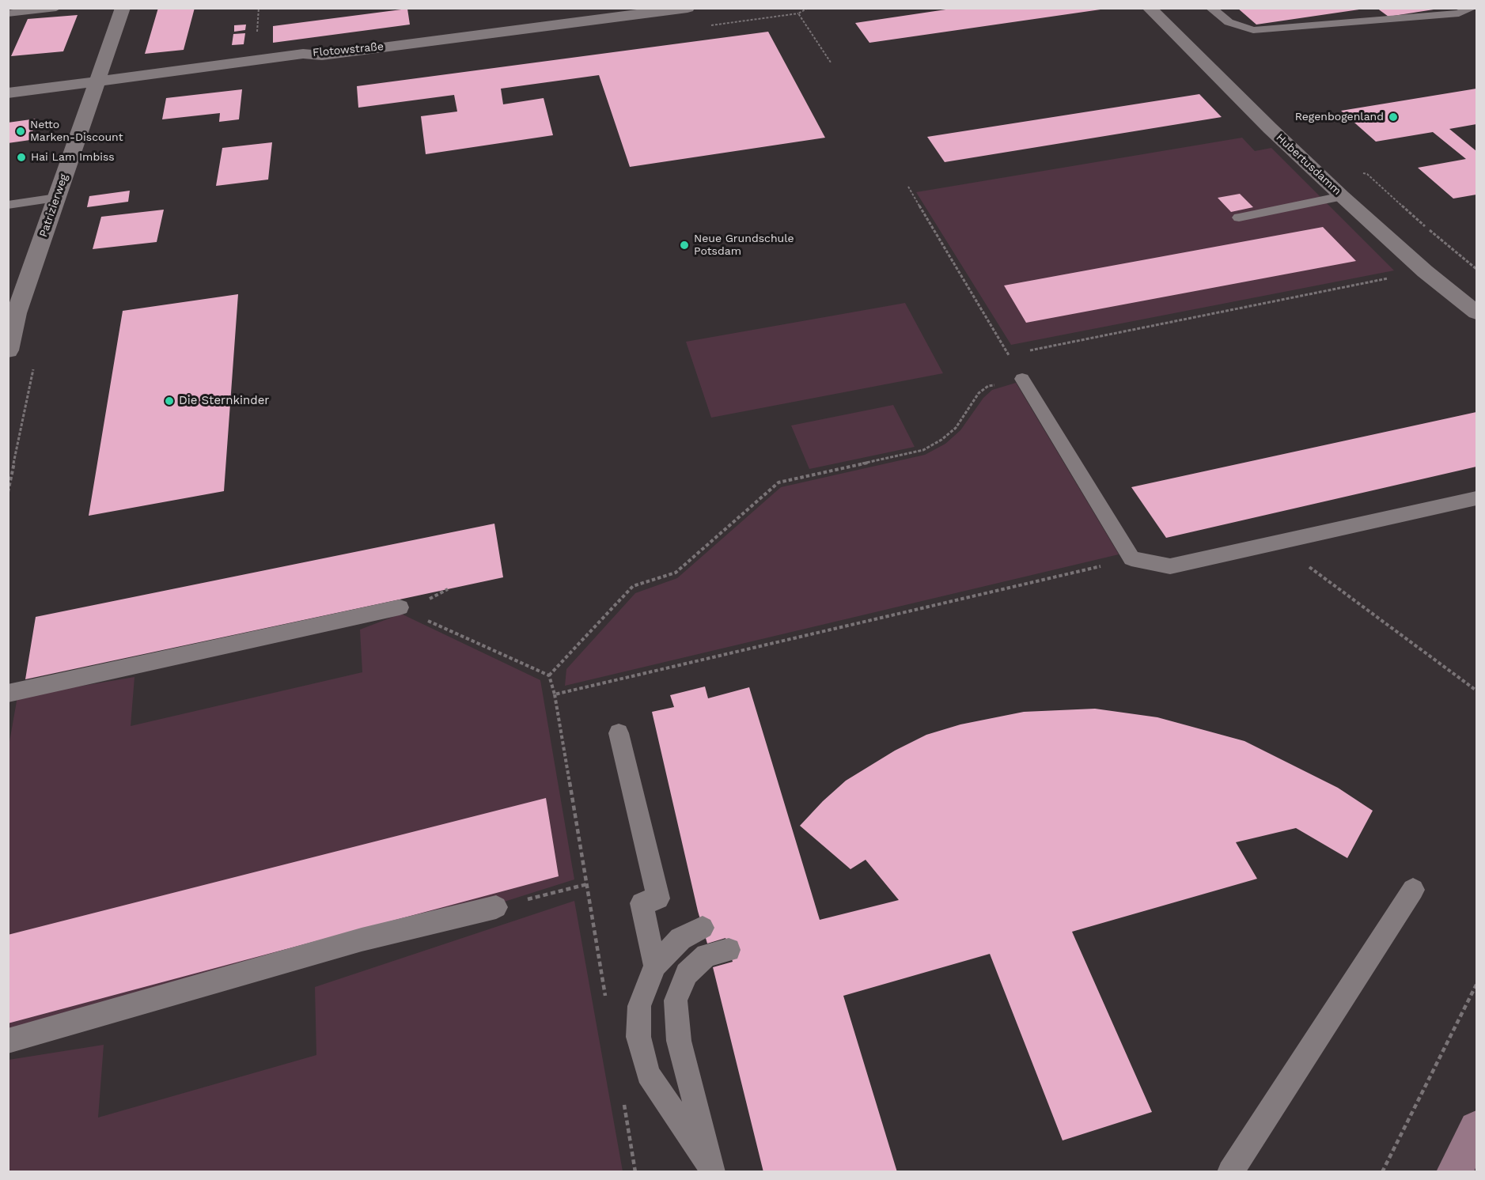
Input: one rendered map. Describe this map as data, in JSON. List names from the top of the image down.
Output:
{
  "streets": {
    "street": ["Flotowstraße", "Hubertusdamm", "Patrizierweg"]
  },
  "crossings": [
    ["Flotowstraße", "Patrizierweg"]
  ],
  "places": [
    "Regenbogenland",
    "Netto Marken-Discount",
    "Hai Lam Imbiss",
    "Neue Grundschule Potsdam",
    "Die Sternkinder"
  ]
}
